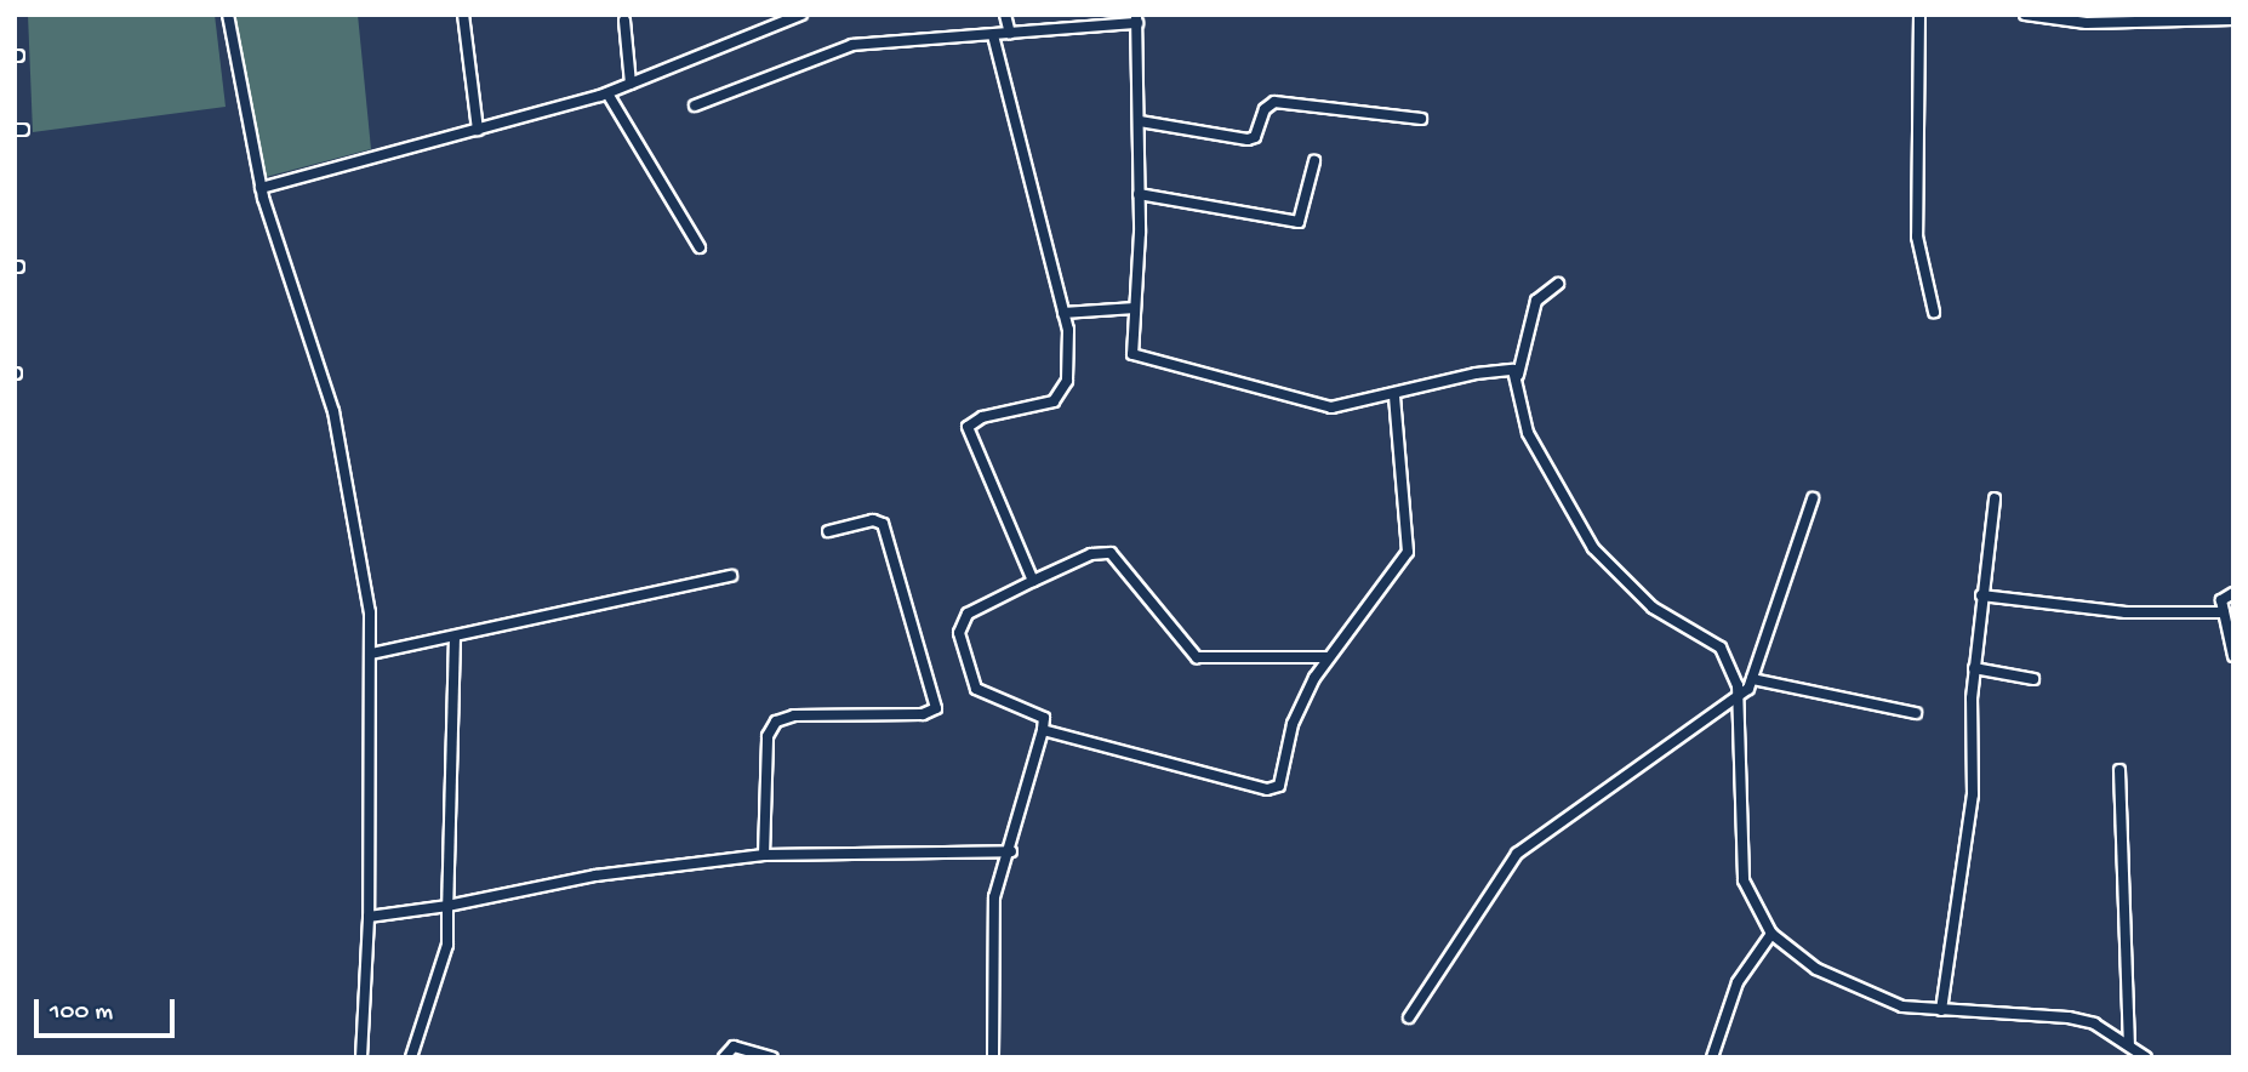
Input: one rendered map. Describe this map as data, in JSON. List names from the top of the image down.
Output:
{
  "scale_bar": "100 m"
}
